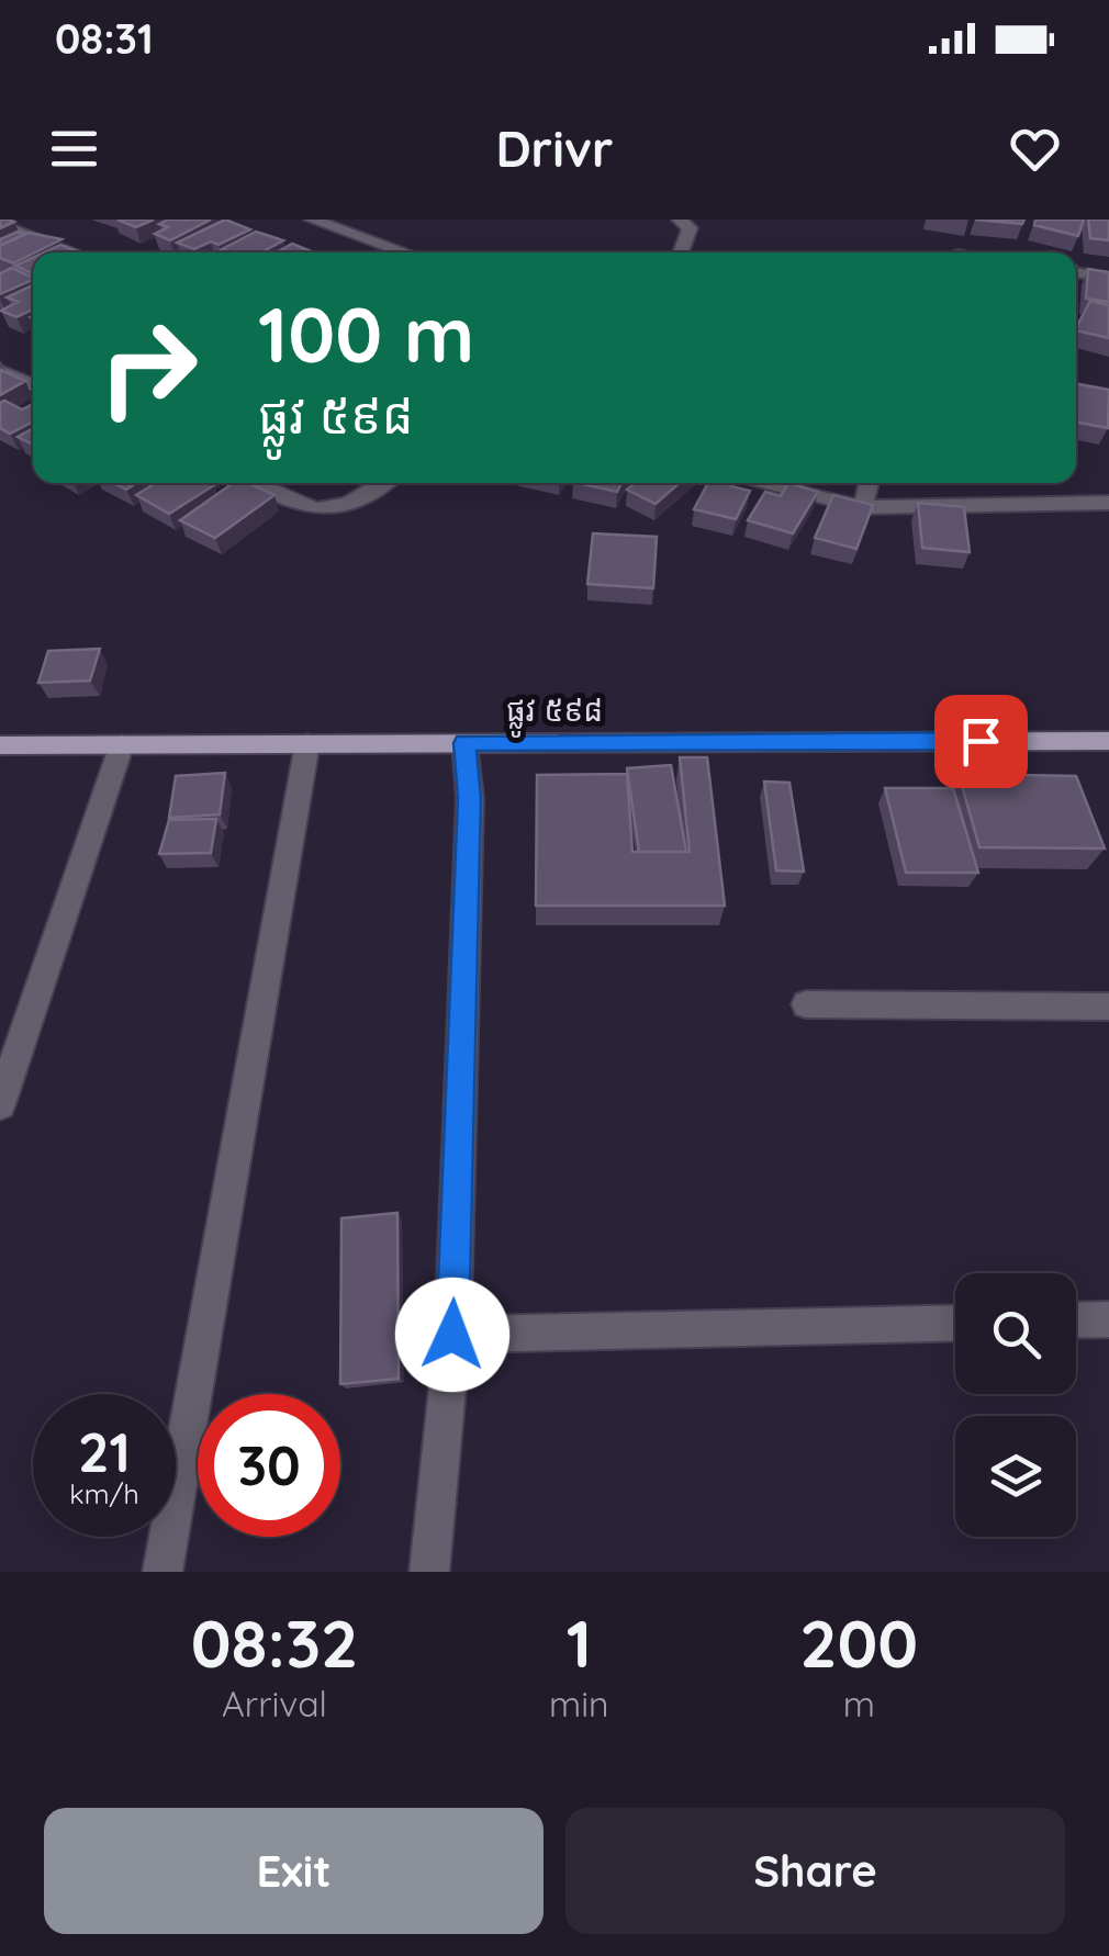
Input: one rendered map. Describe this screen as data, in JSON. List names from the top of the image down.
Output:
{
  "streets": {
    "main road": ["ផ្លូវ ៥៩៨"]
  },
  "page": {
    "status": "08:31",
    "header": "Drivr",
    "turn": ["100 m", "ផ្លូវ ៥៩៨"],
    "speed": "21 km/h",
    "limit": "30",
    "eta": [
      "08:32",
      "Arrival",
      "1",
      "min",
      "200",
      "m"
    ],
    "buttons": ["Exit", "Share"]
  }
}
